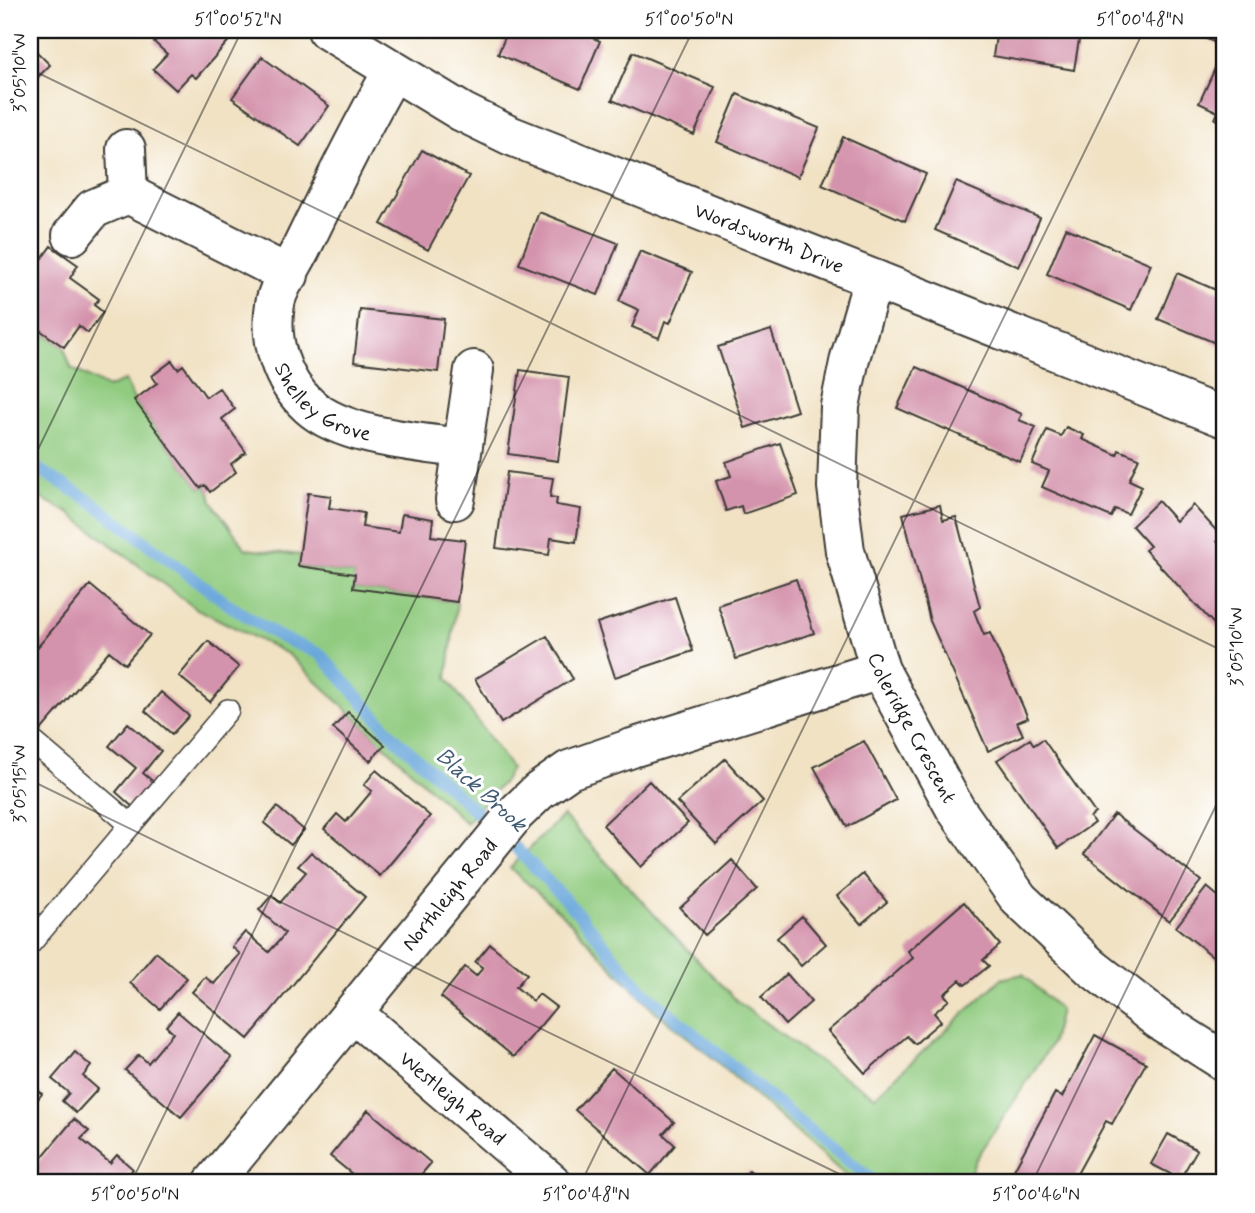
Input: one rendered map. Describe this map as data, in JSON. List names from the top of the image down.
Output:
{
  "streets": {
    "street": [
      "Wordsworth Drive",
      "Shelley Grove",
      "Coleridge Crescent",
      "Northleigh Road",
      "Westleigh Road"
    ]
  },
  "crossings": [
    ["Wordsworth Drive", "Shelley Grove"],
    ["Wordsworth Drive", "Coleridge Crescent"],
    ["Coleridge Crescent", "Northleigh Road"],
    ["Northleigh Road", "Westleigh Road"]
  ],
  "water": ["Black Brook"],
  "coordinates": [
    "51°00'52\"N",
    "51°00'50\"N",
    "51°00'48\"N",
    "3°05'10\"W",
    "3°05'15\"W",
    "51°00'46\"N"
  ]
}
